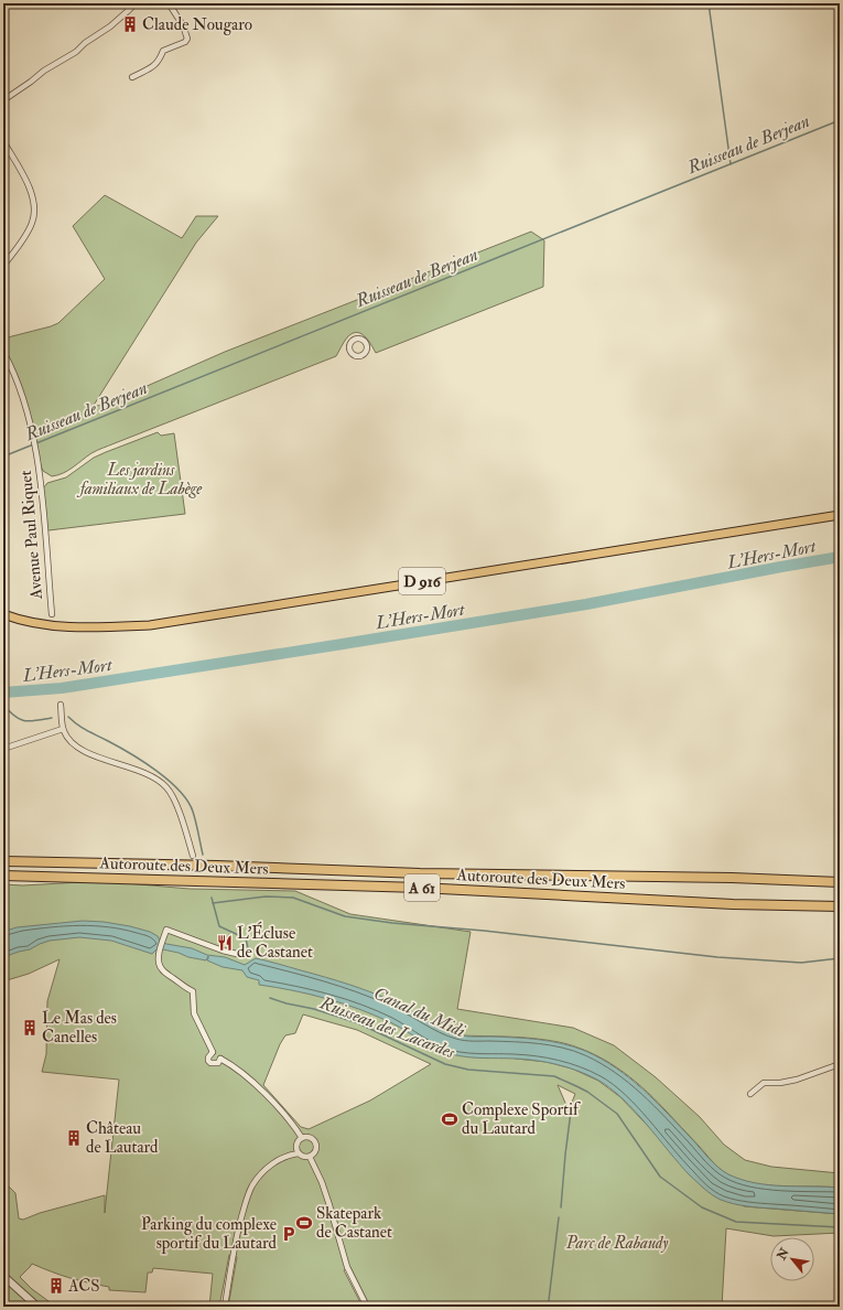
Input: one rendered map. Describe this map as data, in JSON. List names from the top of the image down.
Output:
{
  "streets": {
    "highway": ["Autoroute des Deux Mers", "A 61"],
    "main road": ["D 916"],
    "street": ["Avenue Paul Riquet"]
  },
  "water": [
    "Ruisseau de Berjean",
    "L'Hers-Mort",
    "Canal du Midi",
    "Ruisseau des Lacardes"
  ],
  "parks": ["Les jardins familiaux de Labège", "Parc de Rabaudy"],
  "places": {
    "building": [
      "Claude Nougaro",
      "Le Mas des Canelles",
      "Château de Lautard",
      "ACS"
    ],
    "restaurant": ["L'Écluse de Castanet"],
    "sports": ["Complexe Sportif du Lautard", "Skatepark de Castanet"],
    "parking": ["Parking du complexe sportif du Lautard"]
  },
  "north": "top left"
}
